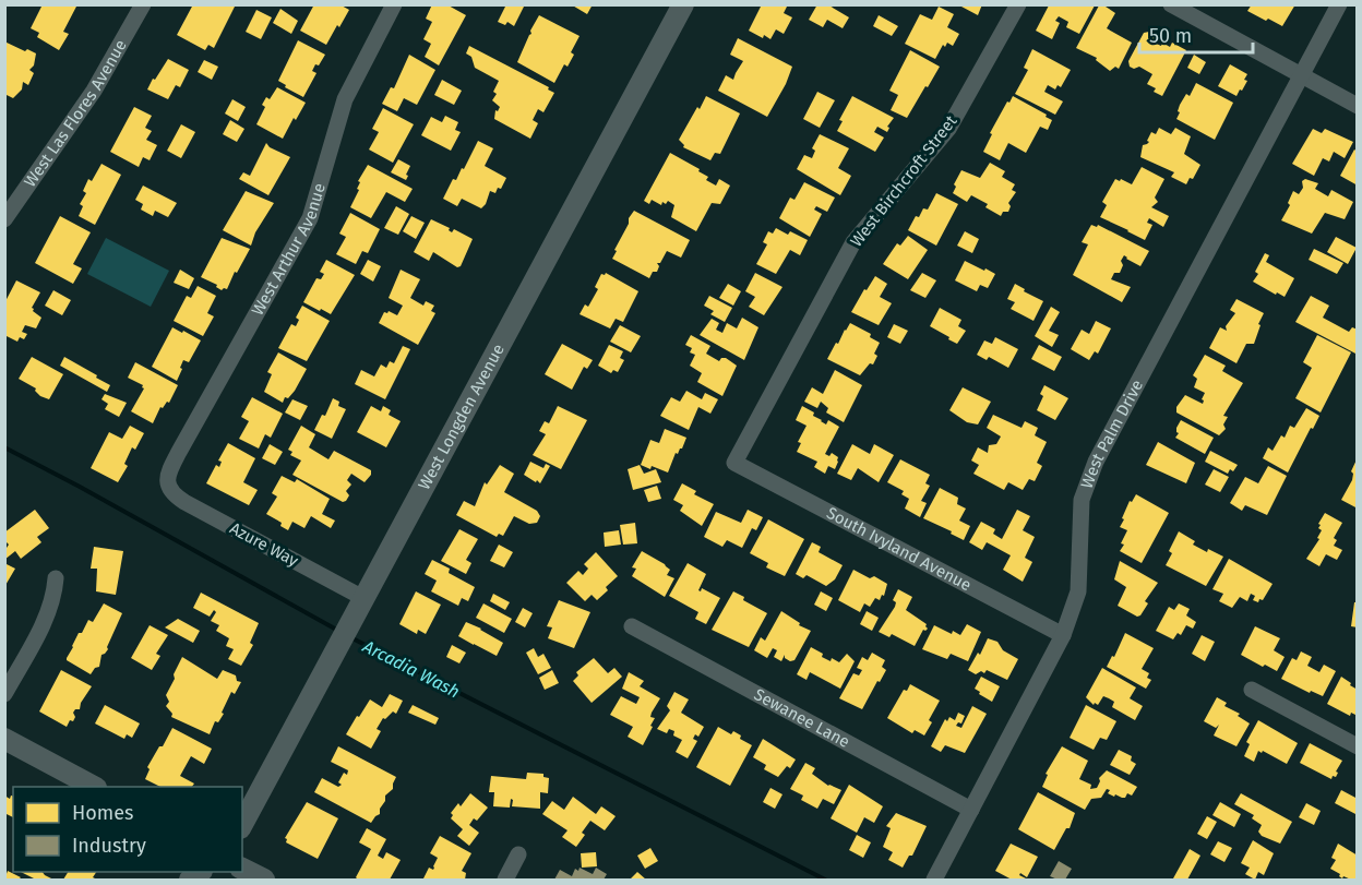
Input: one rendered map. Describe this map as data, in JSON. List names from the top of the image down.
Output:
{
  "streets": {
    "street": [
      "West Las Flores Avenue",
      "West Birchcroft Street",
      "West Arthur Avenue",
      "West Longden Avenue",
      "West Palm Drive",
      "Azure Way",
      "South Ivyland Avenue",
      "Sewanee Lane"
    ]
  },
  "crossings": [
    ["West Birchcroft Street", "South Ivyland Avenue"],
    ["West Arthur Avenue", "Azure Way"],
    ["West Longden Avenue", "Azure Way"],
    ["West Palm Drive", "South Ivyland Avenue"],
    ["West Palm Drive", "Sewanee Lane"]
  ],
  "water": ["Arcadia Wash"],
  "legend": ["Homes", "Industry"],
  "scale_bar": "50 m"
}
